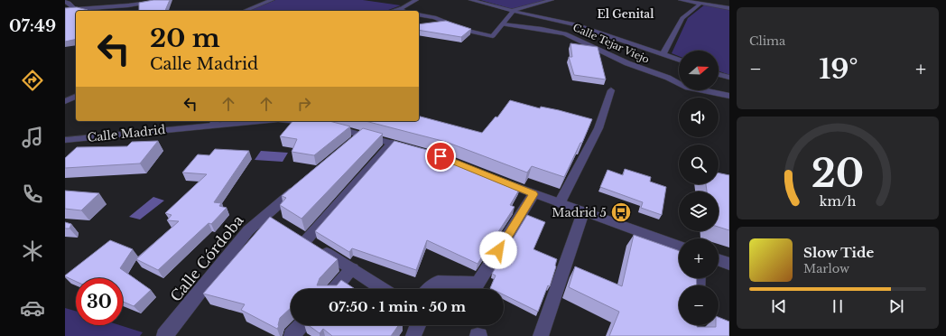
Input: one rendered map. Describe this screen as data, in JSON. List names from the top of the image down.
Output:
{
  "streets": {
    "street": ["Calle Tejar Viejo", "Calle Madrid", "Calle Córdoba"]
  },
  "districts": ["El Genital"],
  "places": {
    "bus stop": ["Madrid 5"]
  },
  "north": "right",
  "page": {
    "tabs": "07:49",
    "tile": "Clima",
    "turn": ["20 m", "Calle Madrid"],
    "map_buttons": ["+", "−"],
    "heat": ["−", "19°", "+"],
    "song": ["Slow Tide", "Marlow"],
    "limit": "30",
    "trip": "07:50 · 1 min · 50 m",
    "gauge": ["20", "km/h"]
  }
}
